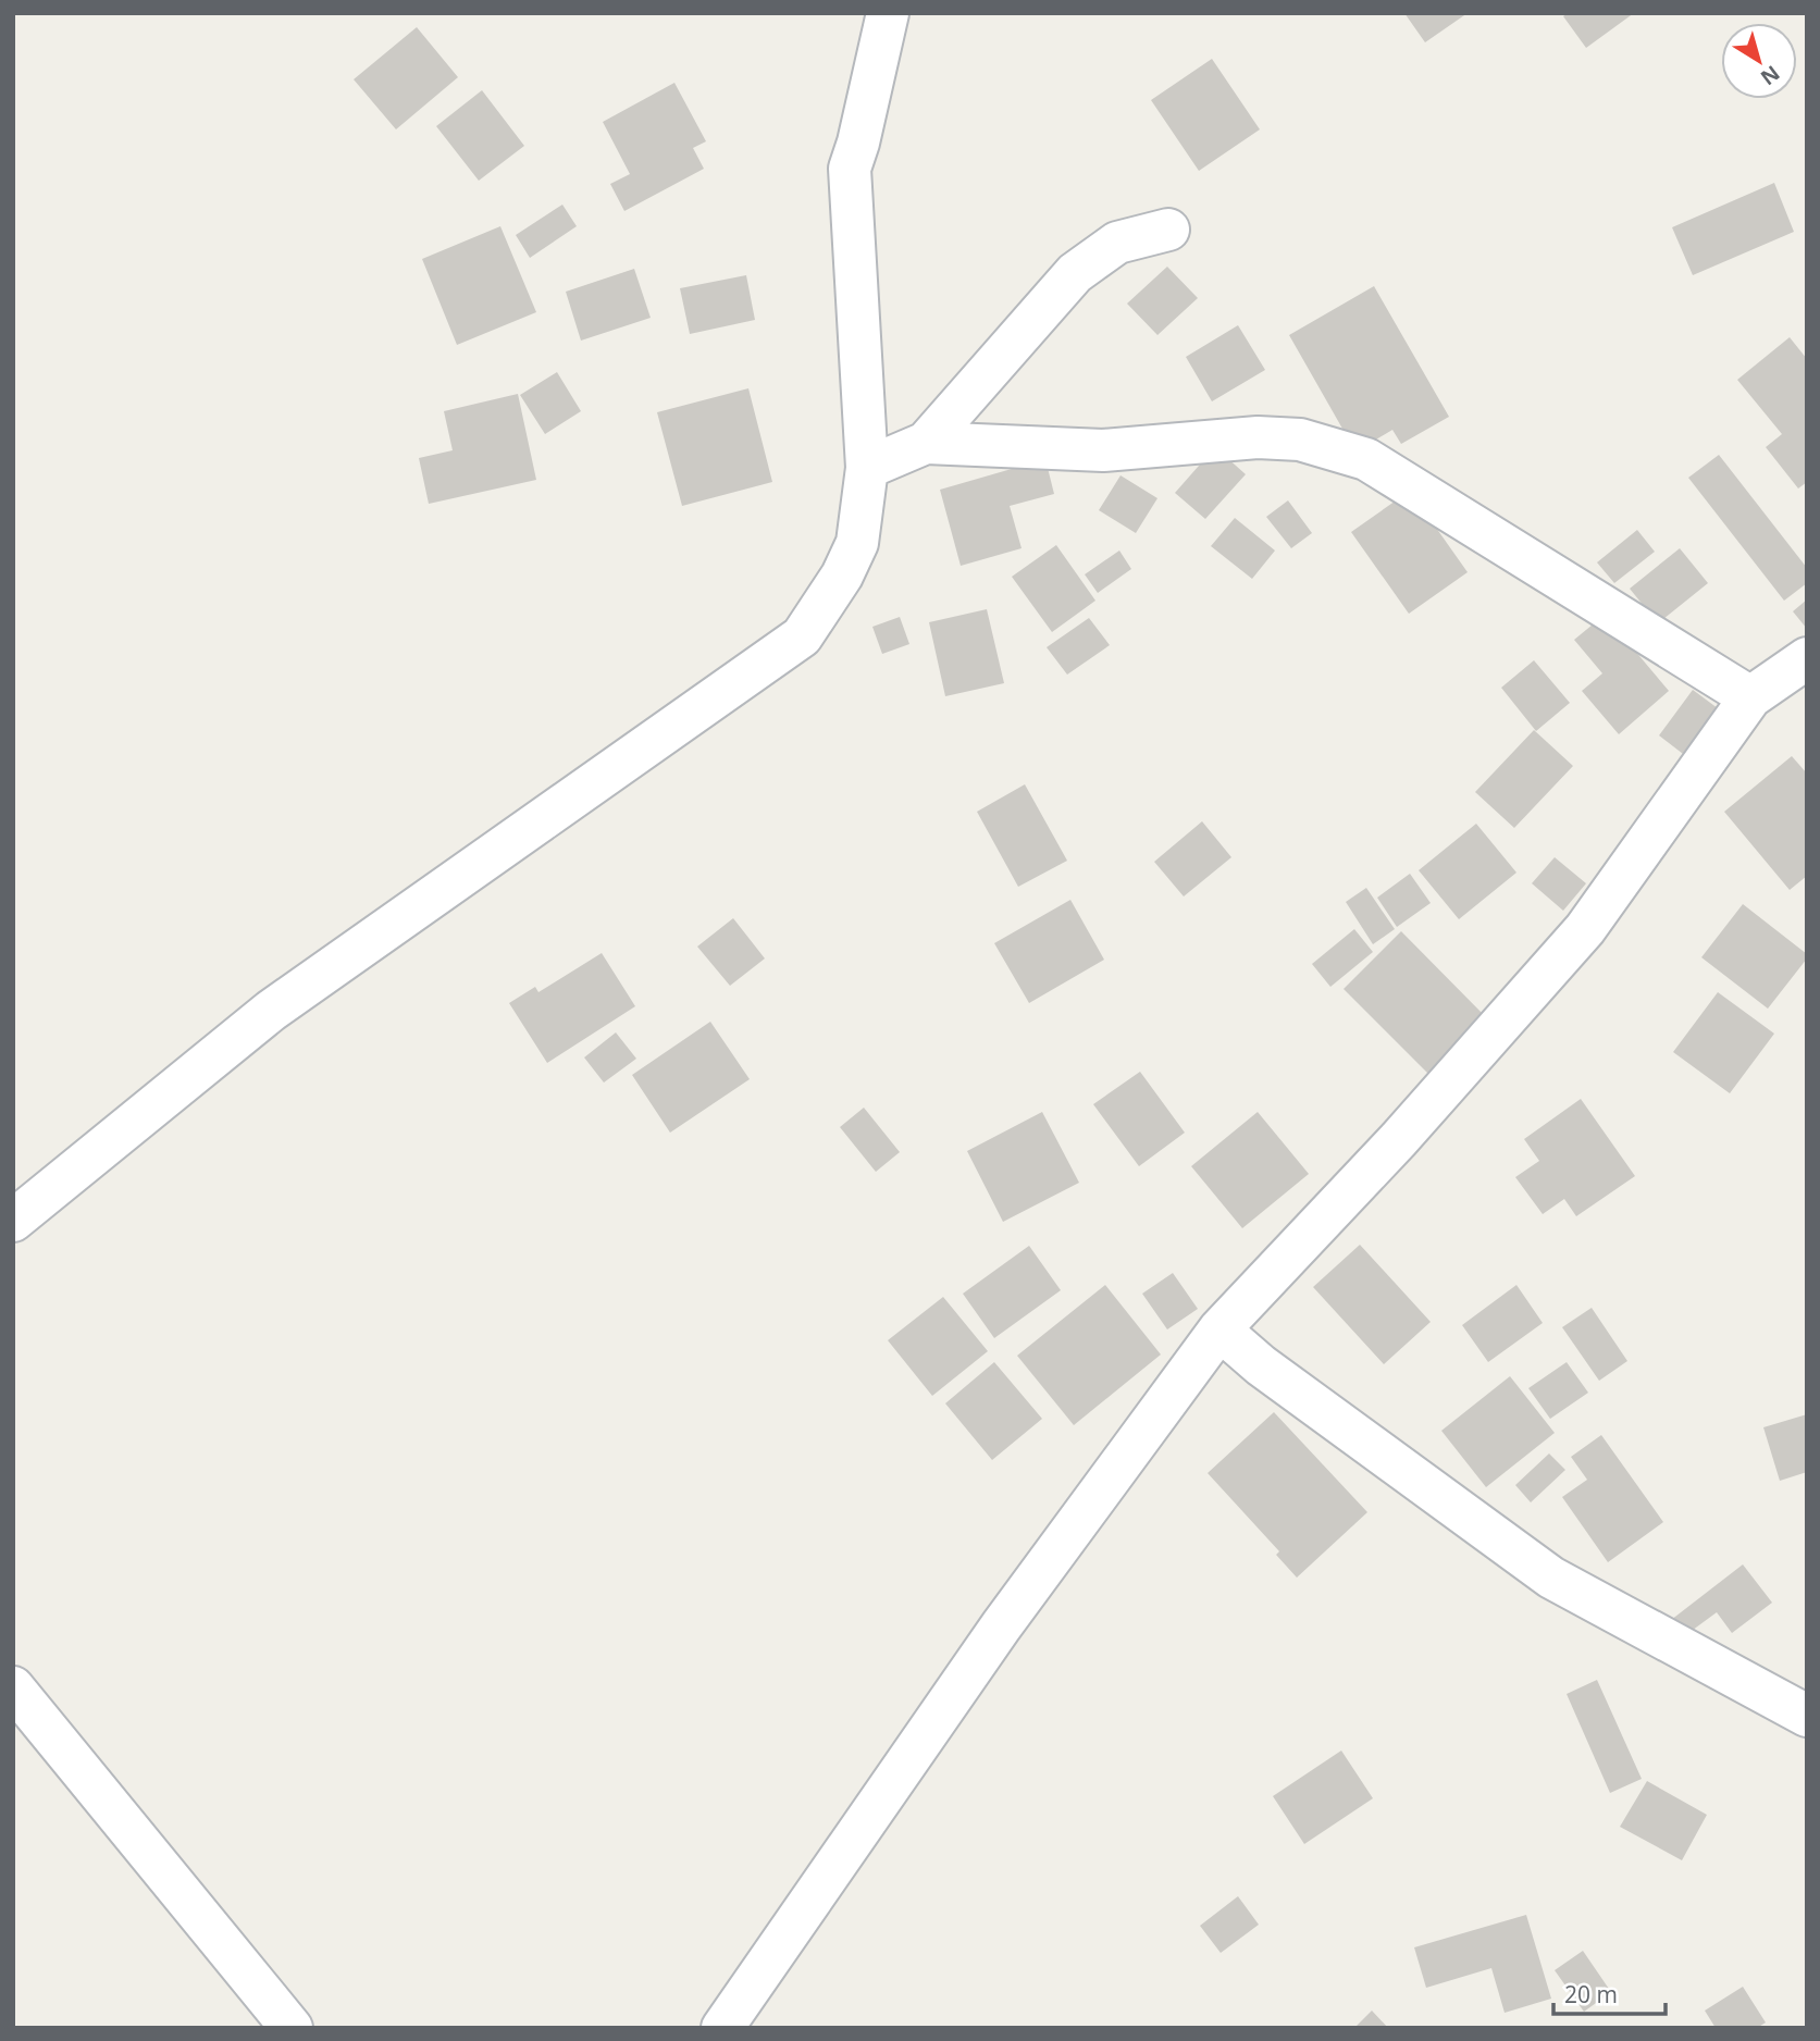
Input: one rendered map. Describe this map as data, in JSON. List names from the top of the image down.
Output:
{
  "scale_bar": "20 m",
  "north": "bottom right"
}
